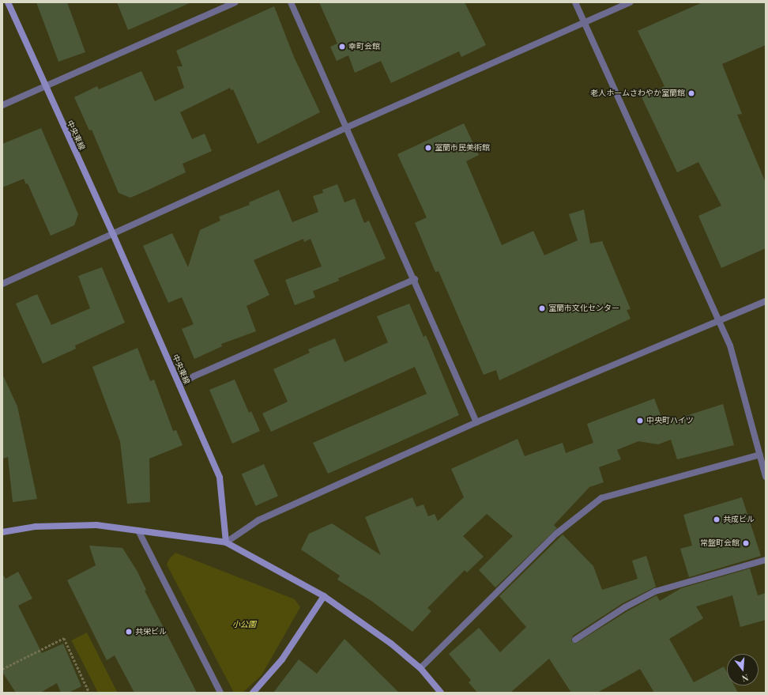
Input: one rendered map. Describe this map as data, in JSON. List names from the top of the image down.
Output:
{
  "streets": {
    "main road": ["中央東線"]
  },
  "parks": ["小公園"],
  "places": [
    "幸町会館",
    "老人ホームさわやか室蘭館",
    "室蘭市民美術館",
    "室蘭市文化センター",
    "中央町ハイツ",
    "共成ビル",
    "常盤町会館",
    "共栄ビル"
  ],
  "north": "bottom"
}
